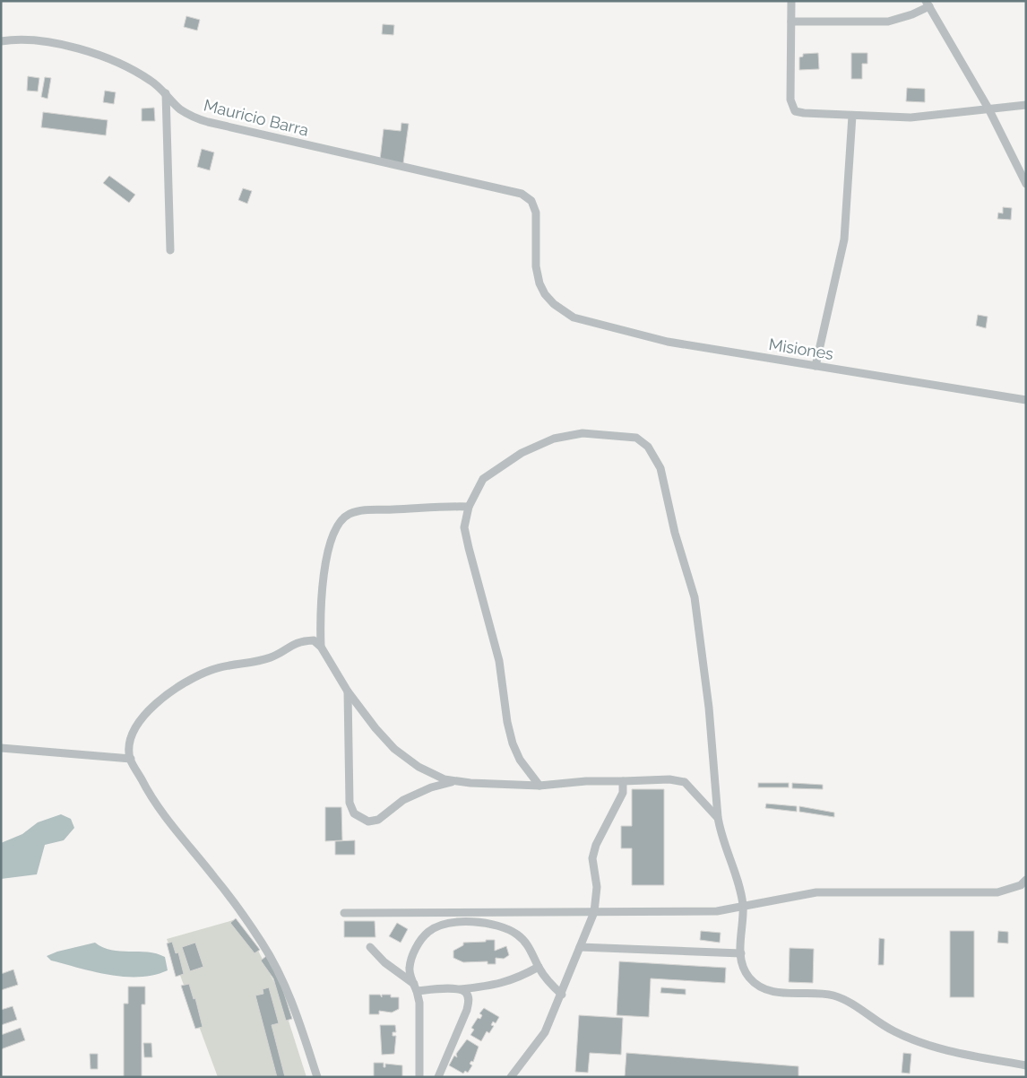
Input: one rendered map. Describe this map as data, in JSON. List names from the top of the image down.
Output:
{
  "streets": {
    "street": ["Mauricio Barra", "Misiones"]
  },
  "crossings": [
    ["Mauricio Barra", "Misiones"]
  ]
}
